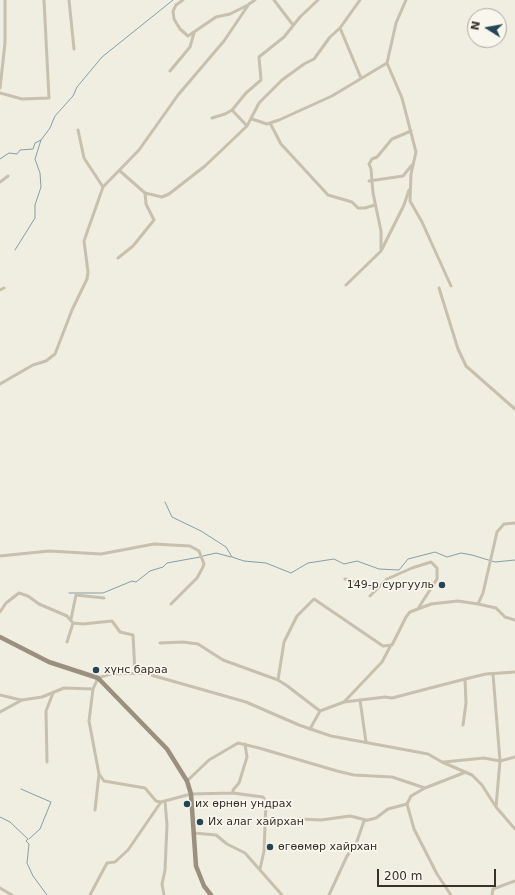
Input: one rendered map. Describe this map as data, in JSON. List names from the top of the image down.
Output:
{
  "places": [
    "149-р сургууль",
    "хүнс бараа",
    "их өрнөн ундрах",
    "Их алаг хайрхан",
    "өгөөмөр хайрхан"
  ],
  "scale_bar": "200 m",
  "north": "left"
}
